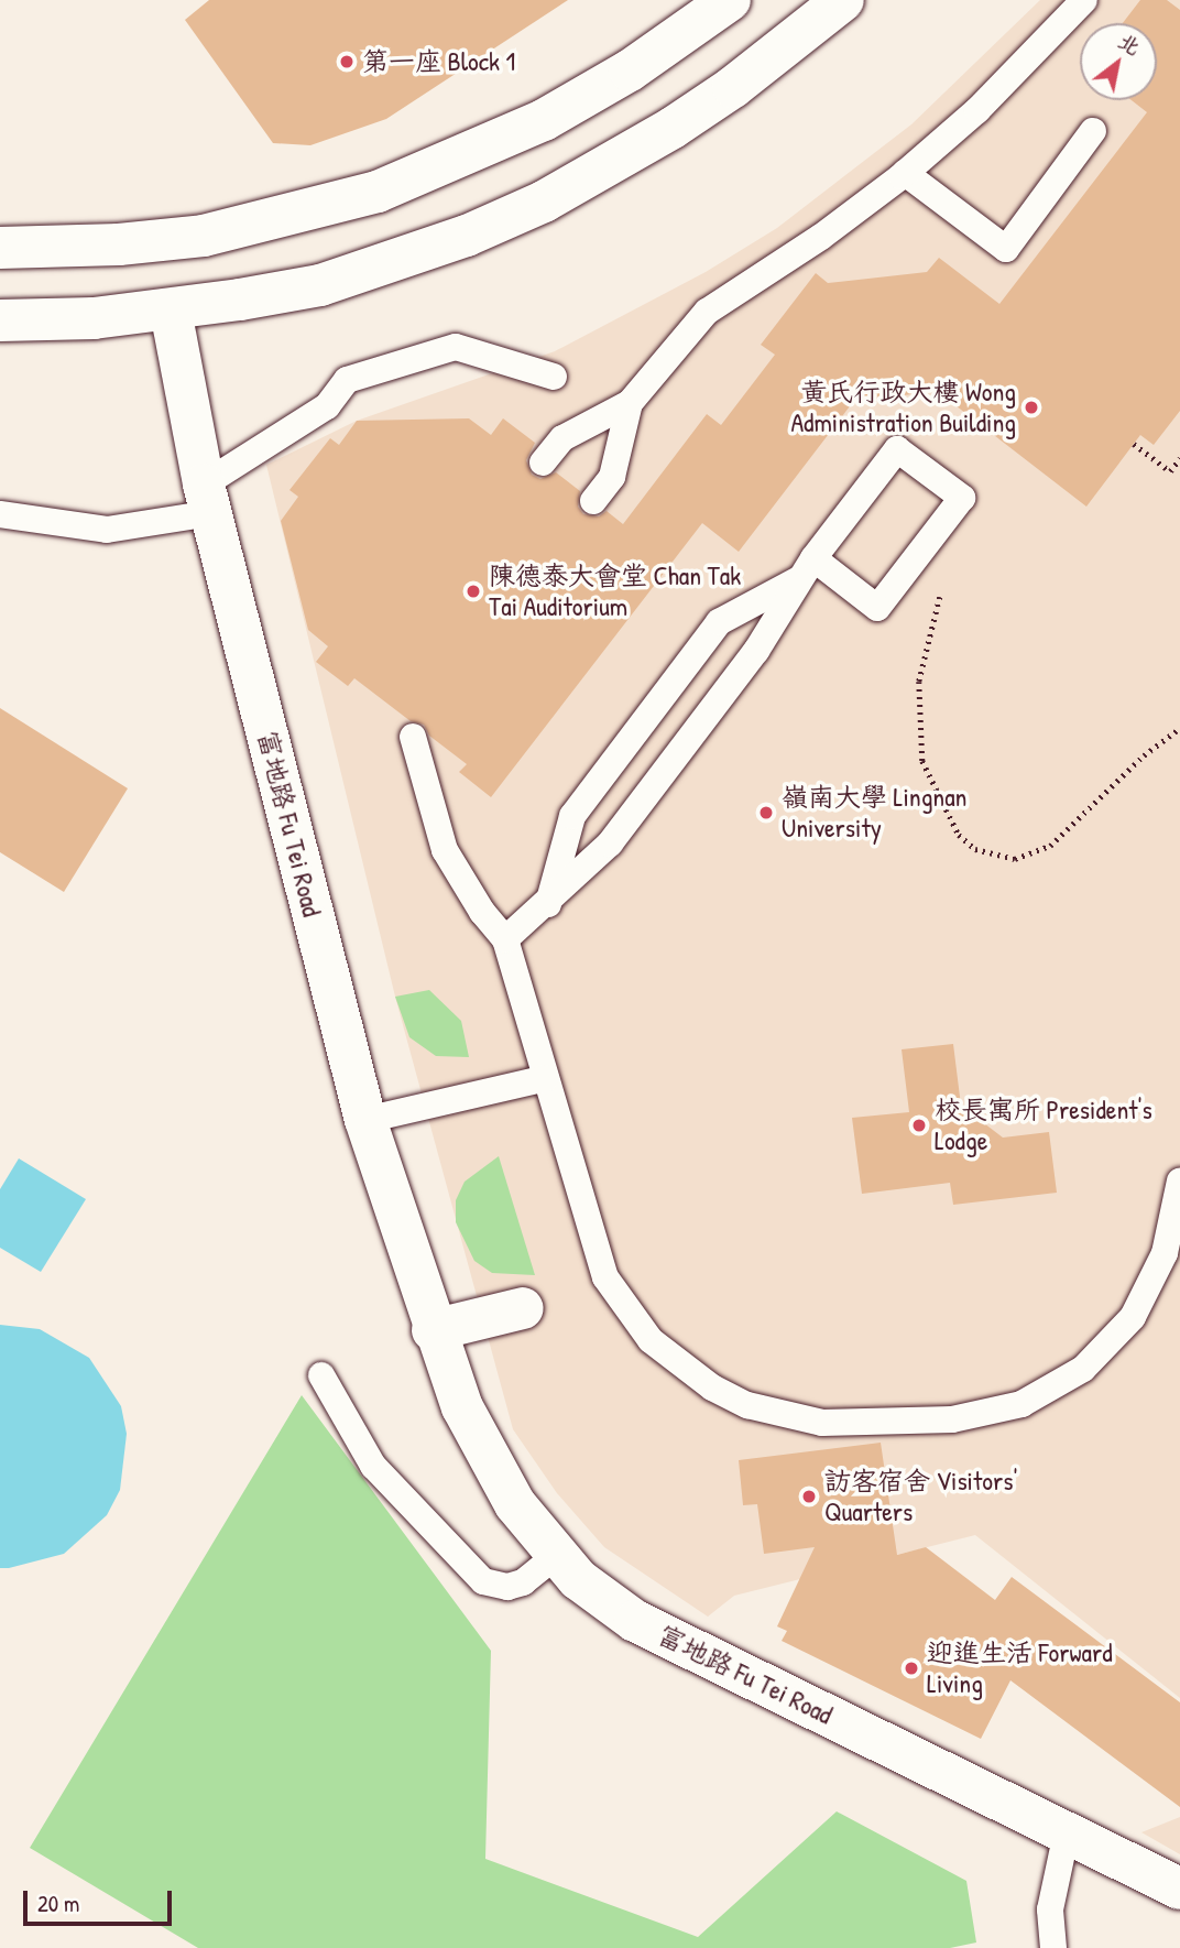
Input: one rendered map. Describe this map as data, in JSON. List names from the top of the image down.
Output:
{
  "streets": {
    "street": ["富地路 Fu Tei Road"]
  },
  "places": [
    "第一座 Block 1",
    "黃氏行政大樓 Wong Administration Building",
    "陳德泰大會堂 Chan Tak Tai Auditorium",
    "嶺南大學 Lingnan University",
    "校長寓所 President's Lodge",
    "訪客宿舍 Visitors' Quarters",
    "迎進生活 Forward Living"
  ],
  "scale_bar": "20 m",
  "north": "top right"
}
